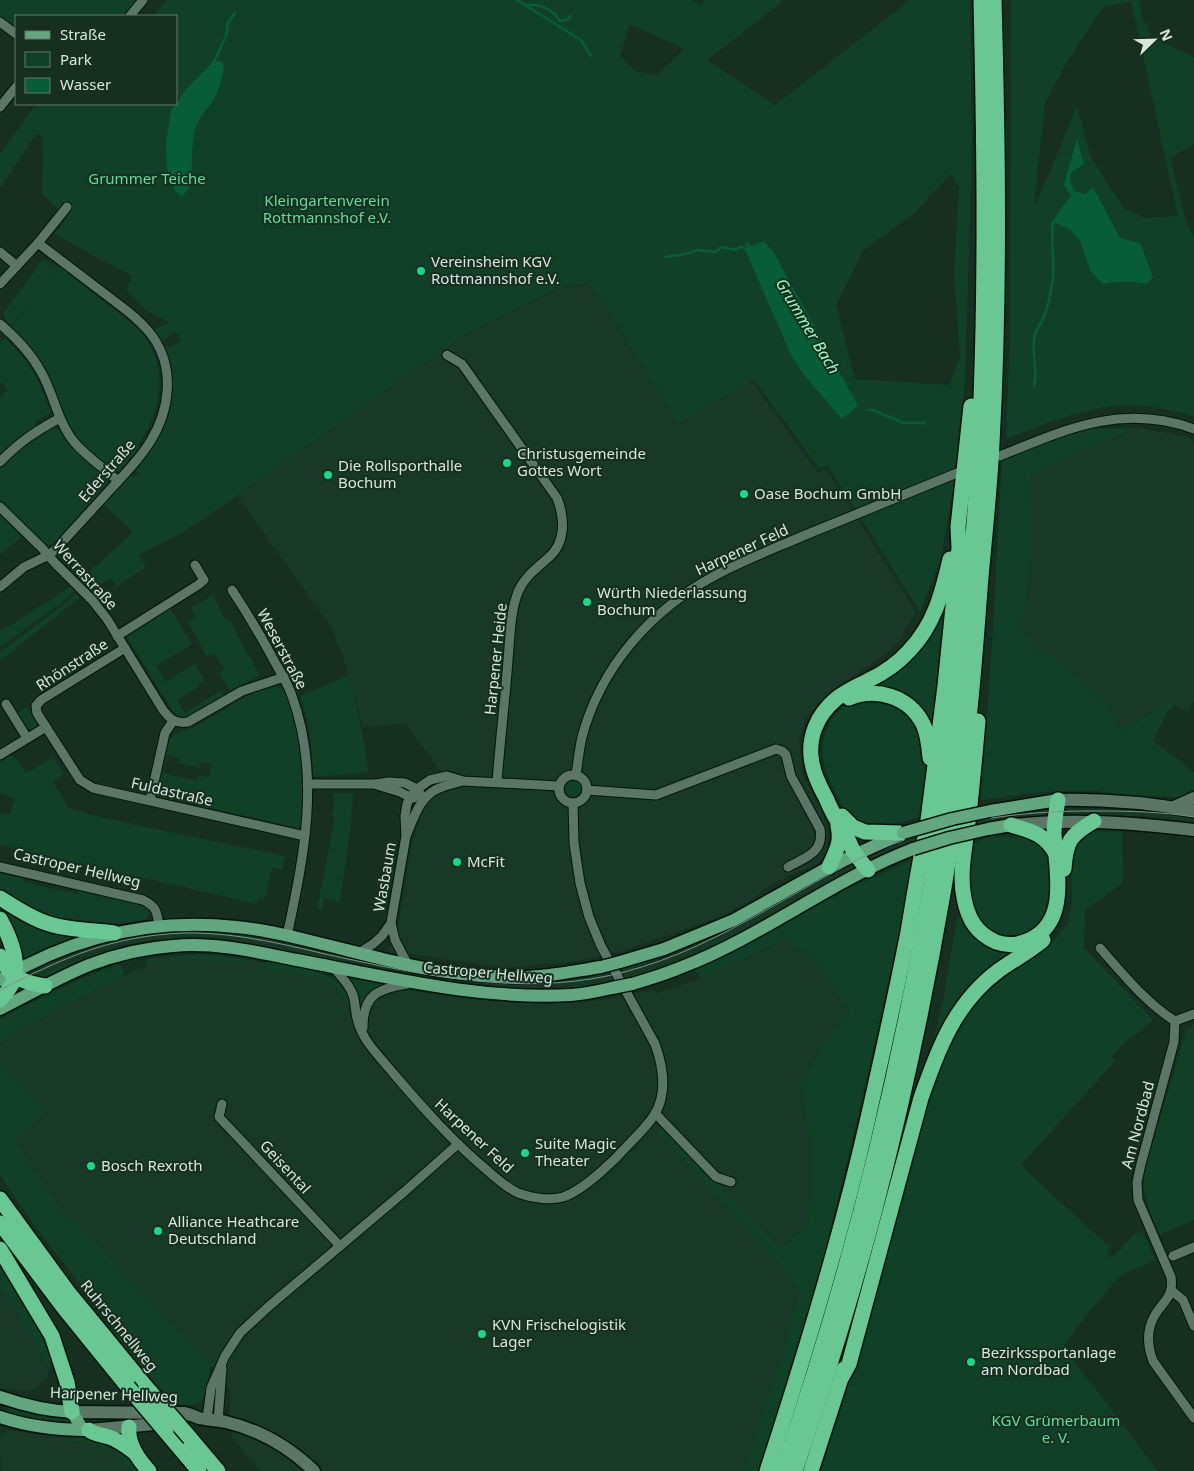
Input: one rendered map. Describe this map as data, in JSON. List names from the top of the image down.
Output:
{
  "streets": {
    "highway": ["Ruhrschnellweg"],
    "main road": ["Castroper Hellweg", "Harpener Hellweg"],
    "street": [
      "Ederstraße",
      "Harpener Feld",
      "Werrastraße",
      "Weserstraße",
      "Harpener Heide",
      "Rhönstraße",
      "Fuldastraße",
      "Wasbaum",
      "Am Nordbad",
      "Geisental"
    ]
  },
  "crossings": [
    ["Ederstraße", "Werrastraße"],
    ["Harpener Feld", "Castroper Hellweg"],
    ["Werrastraße", "Rhönstraße"],
    ["Weserstraße", "Fuldastraße"],
    ["Weserstraße", "Castroper Hellweg"],
    ["Rhönstraße", "Fuldastraße"],
    ["Castroper Hellweg", "Wasbaum"]
  ],
  "water": ["Grummer Bach"],
  "parks": ["Grummer Teiche", "Kleingartenverein Rottmannshof e.V.", "KGV Grümerbaum e. V."],
  "places": [
    "Vereinsheim KGV Rottmannshof e.V.",
    "Christusgemeinde Gottes Wort",
    "Die Rollsporthalle Bochum",
    "Oase Bochum GmbH",
    "Würth Niederlassung Bochum",
    "McFit",
    "Suite Magic Theater",
    "Bosch Rexroth",
    "Alliance Heathcare Deutschland",
    "KVN Frischelogistik Lager",
    "Bezirkssportanlage am Nordbad"
  ],
  "legend": ["Straße", "Park", "Wasser"],
  "north": "top right"
}
